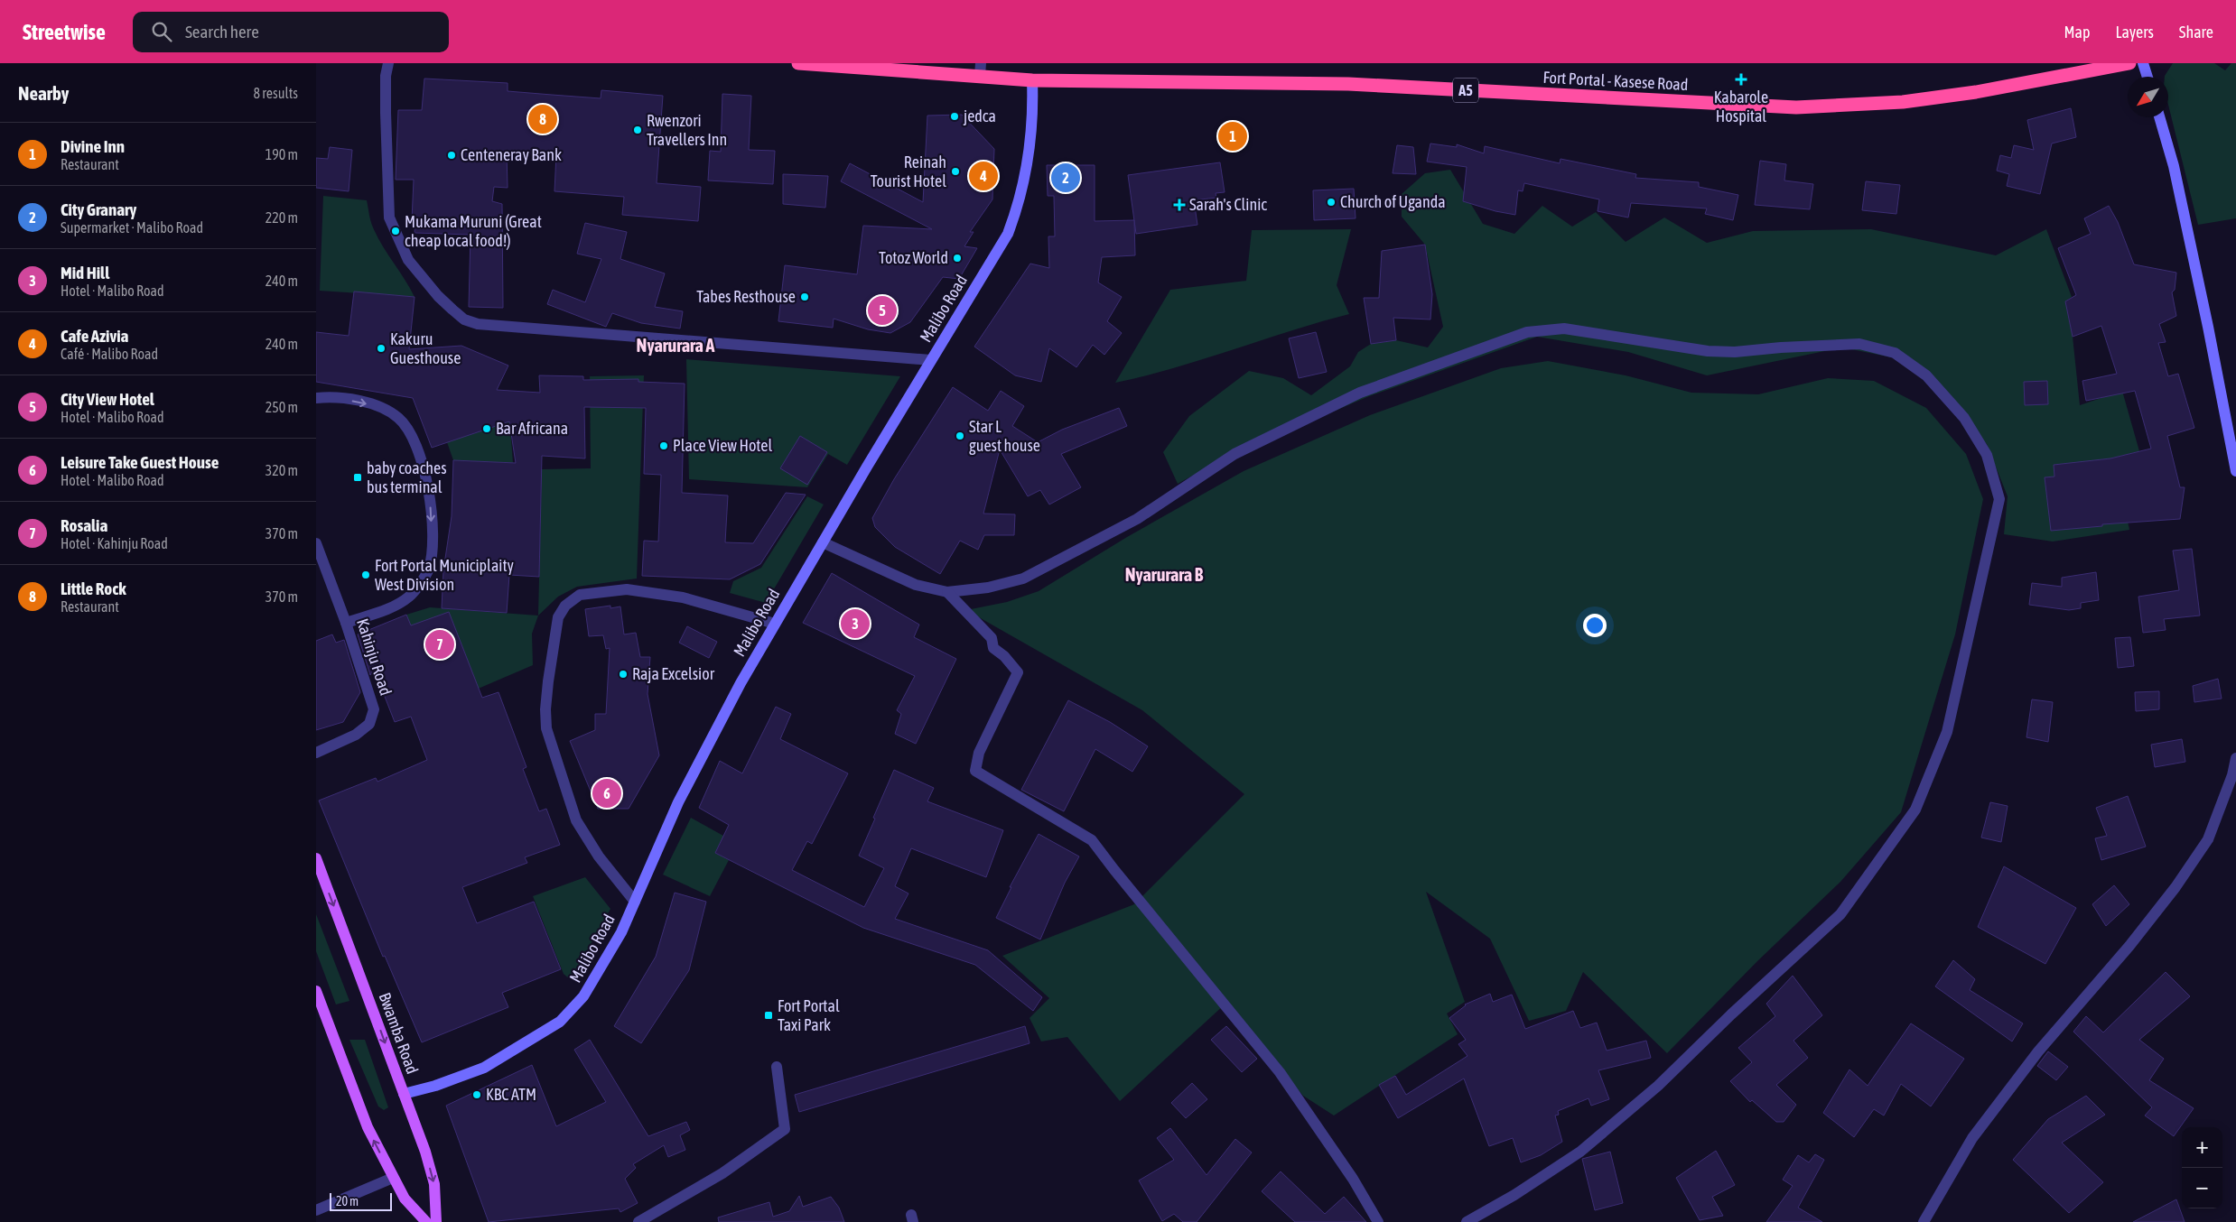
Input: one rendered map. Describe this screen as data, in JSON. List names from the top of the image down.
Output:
{
  "streets": {
    "highway": ["Fort Portal - Kasese Road", "A5"],
    "main road": ["Bwamba Road"],
    "street": ["Malibo Road", "Kahinju Road"]
  },
  "crossings": [
    ["Fort Portal - Kasese Road", "Malibo Road"],
    ["Malibo Road", "Bwamba Road"]
  ],
  "districts": ["Nyarurara A", "Nyarurara B"],
  "places": {
    "health": ["Kabarole Hospital", "Sarah's Clinic"],
    "other": [
      "jedca",
      "Rwenzori Travellers Inn",
      "Centeneray Bank",
      "Reinah Tourist Hotel",
      "Church of Uganda",
      "Mukama Muruni (Great cheap local food!)",
      "Totoz World",
      "Tabes Resthouse",
      "Kakuru Guesthouse",
      "Bar Africana",
      "Star L guest house",
      "Place View Hotel",
      "Fort Portal Municiplaity West Division",
      "Raja Excelsior",
      "KBC ATM"
    ],
    "transit": ["baby coaches bus terminal", "Fort Portal Taxi Park"]
  },
  "scale_bar": "20 m",
  "north": "bottom left",
  "page": {
    "header": "Streetwise",
    "search": "Search here",
    "nav": ["Map", "Layers", "Share"],
    "heading": ["Nearby", "8 results"],
    "pins": [
      "8",
      "1",
      "4",
      "2",
      "5",
      "3",
      "7",
      "6"
    ],
    "list": [
      {
        "mark": "1",
        "name": "Divine Inn",
        "note": "Restaurant",
        "value": "190 m"
      },
      {
        "mark": "2",
        "name": "City Granary",
        "note": "Supermarket · Malibo Road",
        "value": "220 m"
      },
      {
        "mark": "3",
        "name": "Mid Hill",
        "note": "Hotel · Malibo Road",
        "value": "240 m"
      },
      {
        "mark": "4",
        "name": "Cafe Azivia",
        "note": "Café · Malibo Road",
        "value": "240 m"
      },
      {
        "mark": "5",
        "name": "City View Hotel",
        "note": "Hotel · Malibo Road",
        "value": "250 m"
      },
      {
        "mark": "6",
        "name": "Leisure Take Guest House",
        "note": "Hotel · Malibo Road",
        "value": "320 m"
      },
      {
        "mark": "7",
        "name": "Rosalia",
        "note": "Hotel · Kahinju Road",
        "value": "370 m"
      },
      {
        "mark": "8",
        "name": "Little Rock",
        "note": "Restaurant",
        "value": "370 m"
      }
    ],
    "map_buttons": ["+", "−"],
    "scale": "20 m"
  }
}
